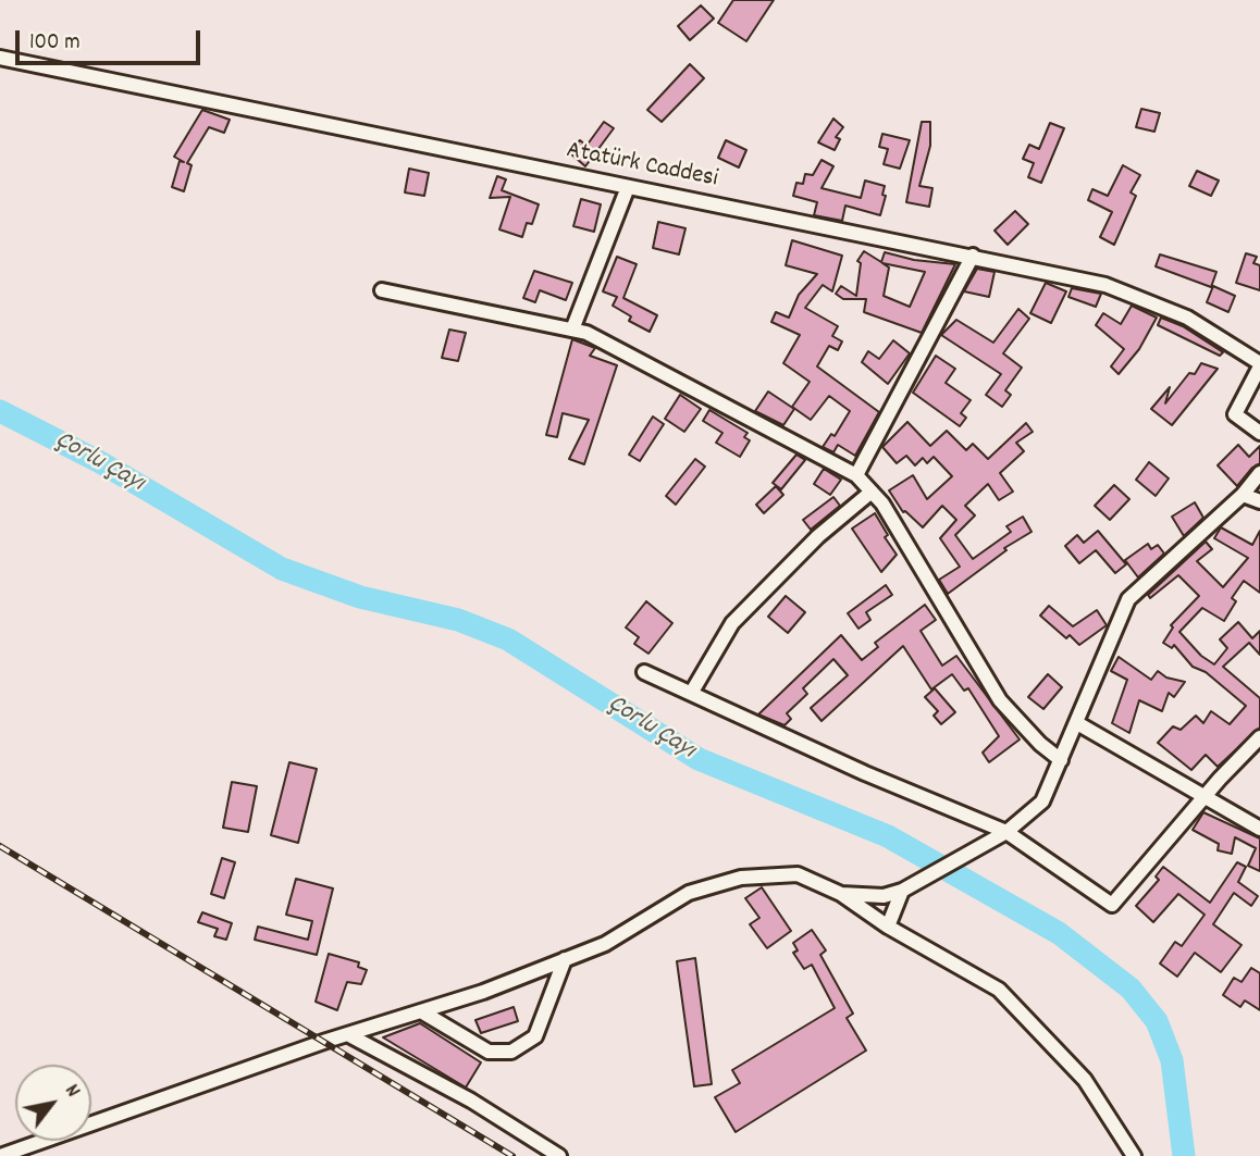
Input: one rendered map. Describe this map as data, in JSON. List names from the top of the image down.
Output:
{
  "streets": {
    "street": ["Atatürk Caddesi"]
  },
  "water": ["Çorlu Çayı"],
  "scale_bar": "100 m",
  "north": "top right"
}
